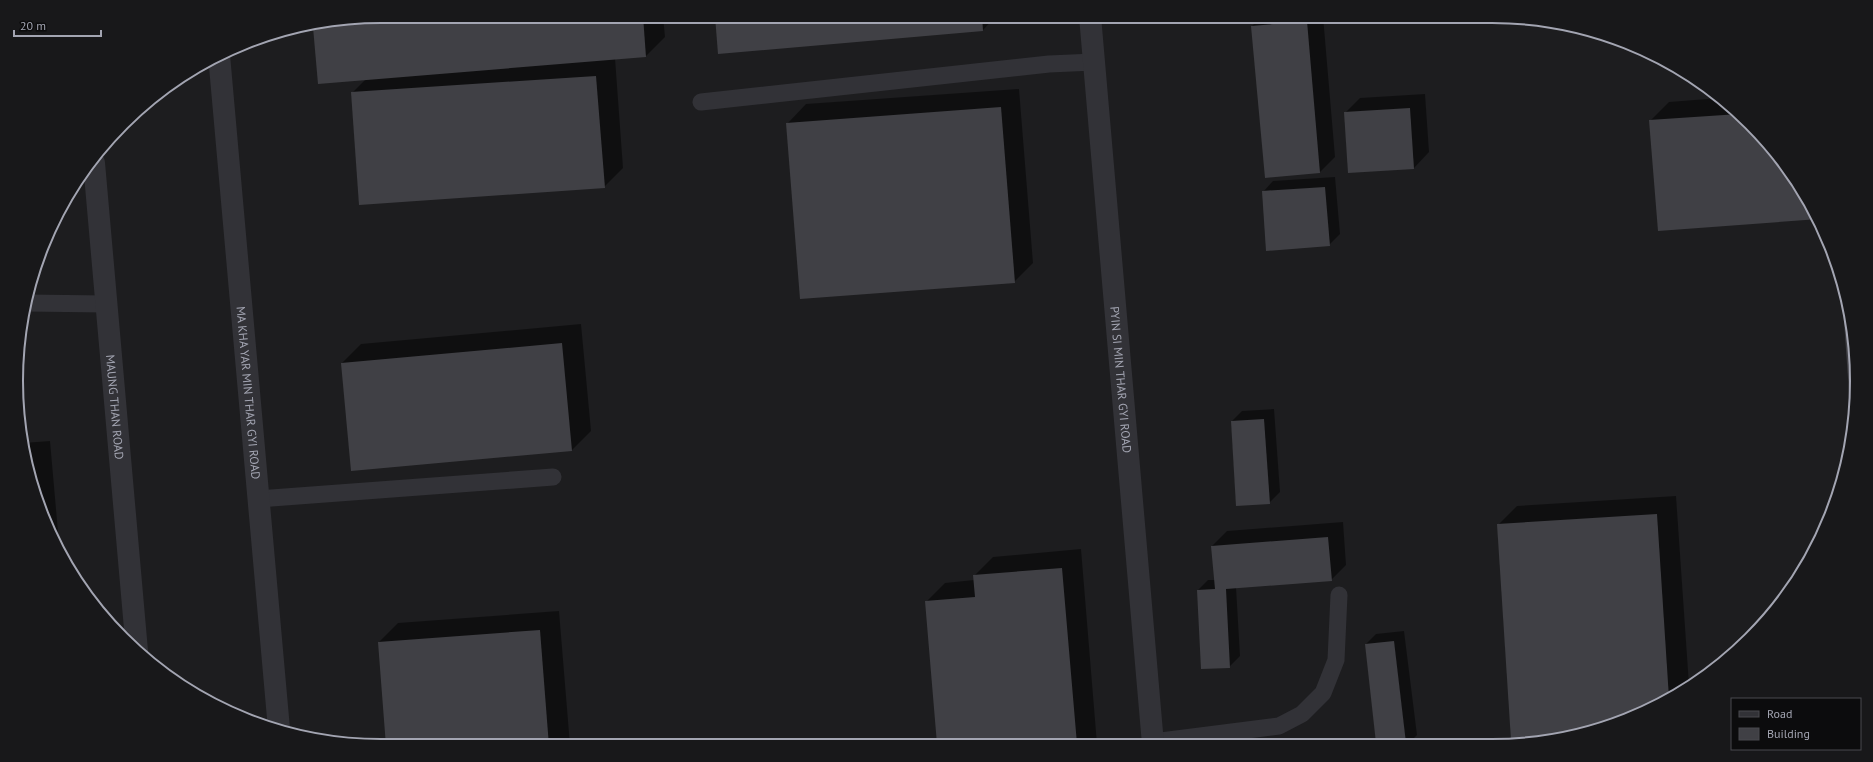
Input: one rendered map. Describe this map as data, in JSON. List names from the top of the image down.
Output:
{
  "streets": {
    "street": ["PYIN SI MIN THAR GYI ROAD", "MA KHA YAR MIN THAR GYI ROAD", "MAUNG THAN ROAD"]
  },
  "legend": ["Road", "Building"],
  "scale_bar": "20 m"
}
